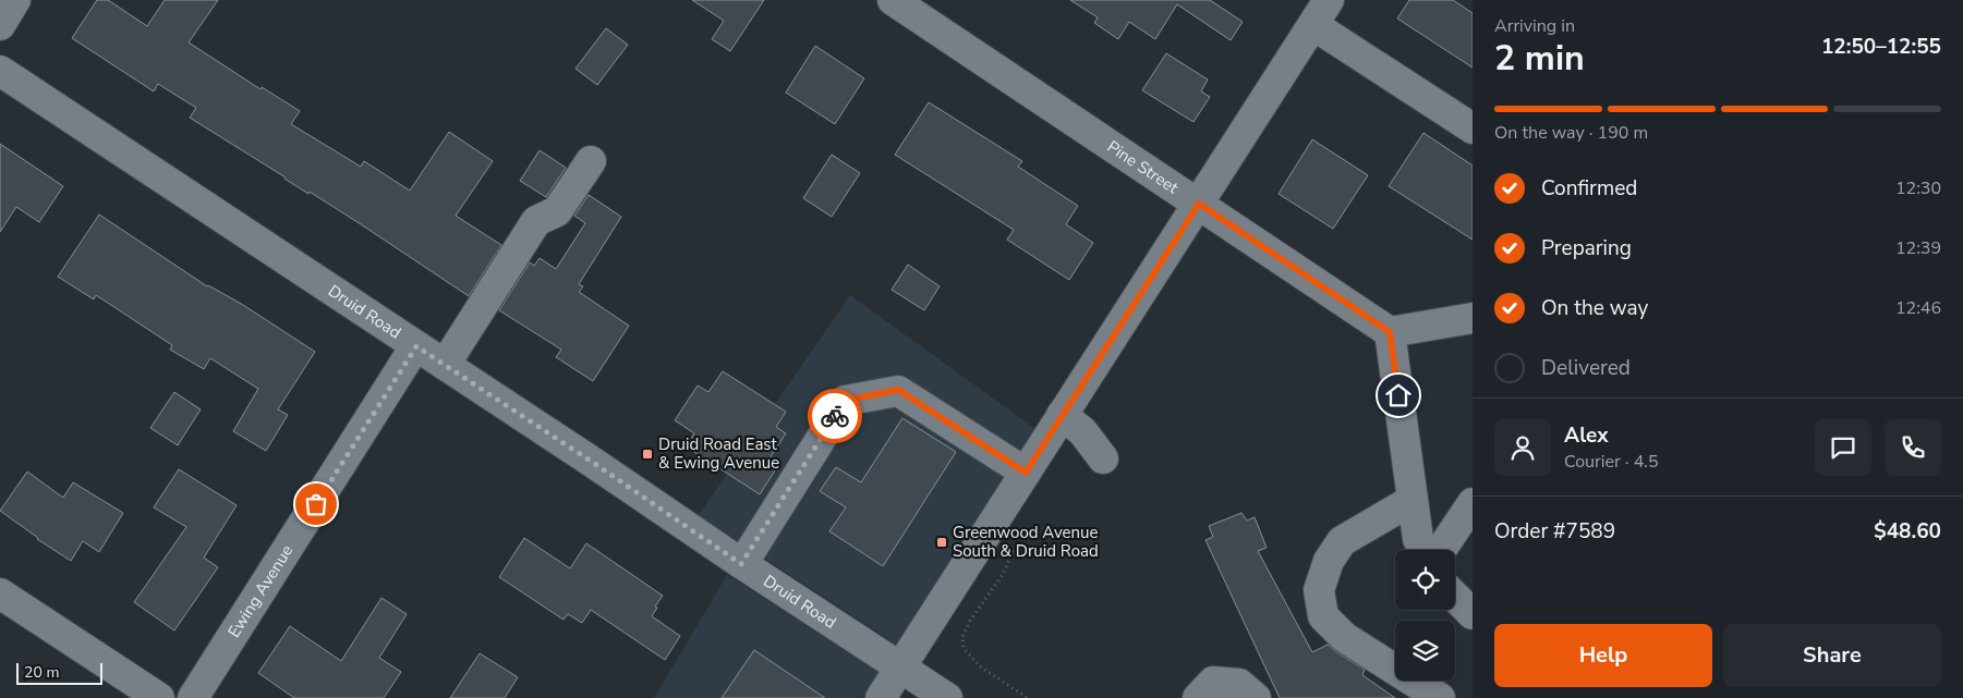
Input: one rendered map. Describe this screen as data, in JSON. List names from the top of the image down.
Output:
{
  "streets": {
    "street": ["Pine Street", "Druid Road", "Ewing Avenue"]
  },
  "crossings": [
    ["Druid Road", "Ewing Avenue"]
  ],
  "places": {
    "transit": ["Druid Road East & Ewing Avenue", "Greenwood Avenue South & Druid Road"]
  },
  "scale_bar": "20 m",
  "page": {
    "heading": ["2 min", "Arriving in", "12:50–12:55"],
    "panel": [
      "Alex",
      "Courier · 4.5",
      "Order #7589",
      "$48.60"
    ],
    "bar": "On the way · 190 m",
    "list": [
      ["Confirmed", "12:30"],
      ["Preparing", "12:39"],
      ["On the way", "12:46"],
      "Delivered"
    ],
    "buttons": ["Help", "Share"],
    "scale": "20 m"
  }
}
